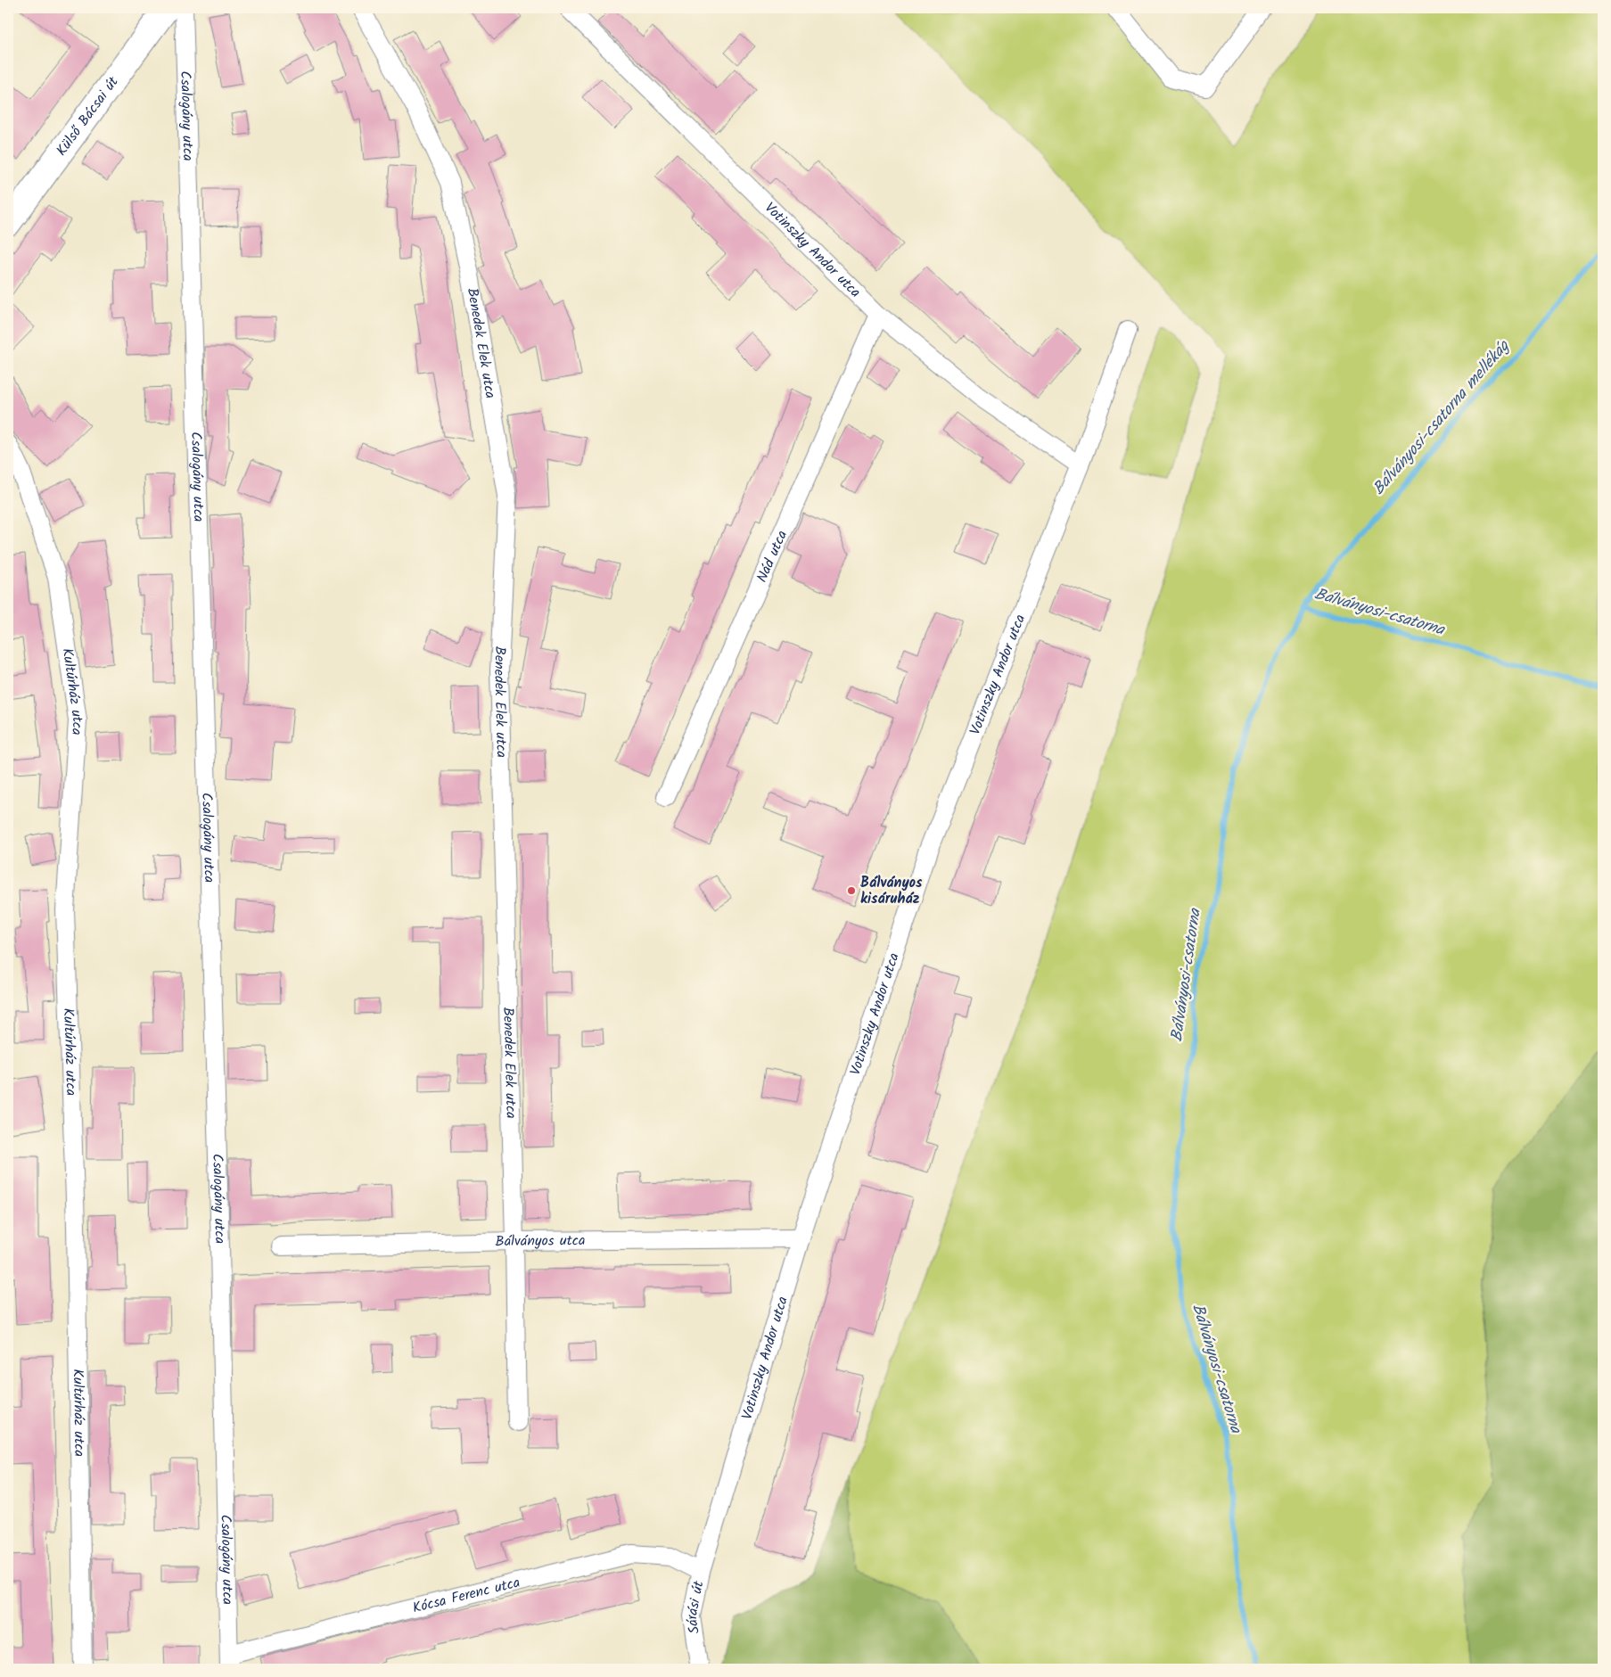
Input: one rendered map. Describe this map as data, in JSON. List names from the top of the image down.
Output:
{
  "streets": {
    "main road": ["Külső Bácsai út"],
    "street": [
      "Csalogány utca",
      "Votinszky Andor utca",
      "Benedek Elek utca",
      "Nád utca",
      "Kultúrház utca",
      "Bálványos utca",
      "Kócsa Ferenc utca",
      "Sárási út"
    ]
  },
  "crossings": [
    ["Csalogány utca", "Kócsa Ferenc utca"],
    ["Votinszky Andor utca", "Nád utca"],
    ["Votinszky Andor utca", "Bálványos utca"],
    ["Votinszky Andor utca", "Kócsa Ferenc utca"],
    ["Votinszky Andor utca", "Sárási út"],
    ["Benedek Elek utca", "Bálványos utca"],
    ["Kócsa Ferenc utca", "Sárási út"]
  ],
  "water": ["Bálványosi-csatorna mellékág", "Bálványosi-csatorna"],
  "places": ["Bálványos kisáruház"]
}
